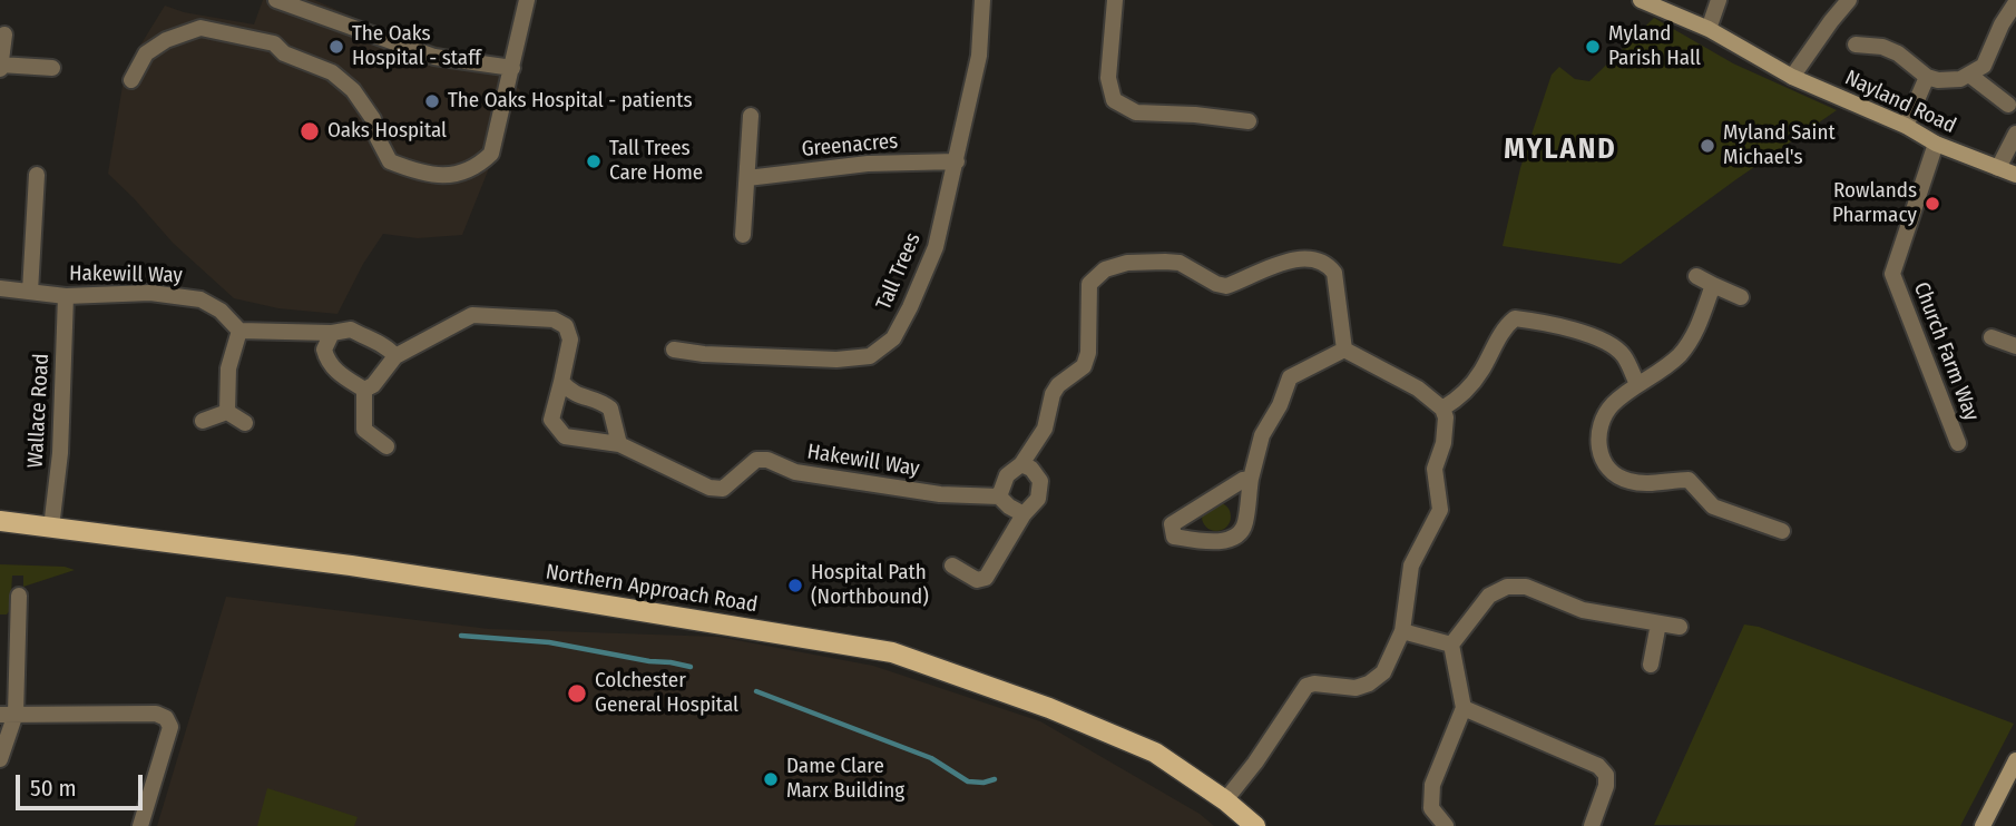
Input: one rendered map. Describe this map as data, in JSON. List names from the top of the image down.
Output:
{
  "streets": {
    "main road": ["Northern Approach Road"],
    "street": [
      "Nayland Road",
      "Greenacres",
      "Tall Trees",
      "Hakewill Way",
      "Church Farm Way",
      "Wallace Road"
    ]
  },
  "crossings": [
    ["Nayland Road", "Church Farm Way"],
    ["Greenacres", "Tall Trees"],
    ["Hakewill Way", "Wallace Road"],
    ["Wallace Road", "Northern Approach Road"]
  ],
  "districts": ["MYLAND"],
  "places": [
    "The Oaks Hospital - staff",
    "Myland Parish Hall",
    "The Oaks Hospital - patients",
    "Oaks Hospital",
    "Myland Saint Michael's",
    "Tall Trees Care Home",
    "Rowlands Pharmacy",
    "Hospital Path (Northbound)",
    "Colchester General Hospital",
    "Dame Clare Marx Building"
  ],
  "scale_bar": "50 m"
}
